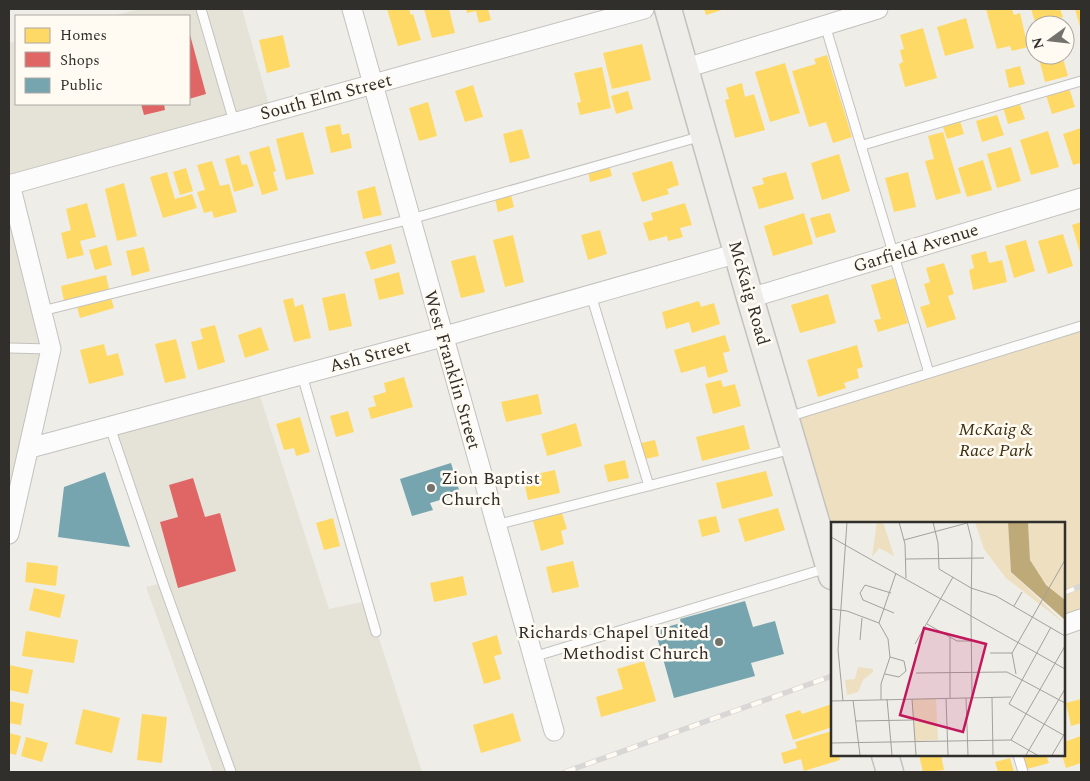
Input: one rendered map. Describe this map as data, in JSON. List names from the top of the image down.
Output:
{
  "streets": {
    "street": [
      "South Elm Street",
      "Garfield Avenue",
      "McKaig Road",
      "Ash Street",
      "West Franklin Street"
    ]
  },
  "crossings": [
    ["South Elm Street", "West Franklin Street"],
    ["Garfield Avenue", "McKaig Road"],
    ["McKaig Road", "Ash Street"],
    ["Ash Street", "West Franklin Street"]
  ],
  "parks": ["McKaig & Race Park"],
  "places": ["Zion Baptist Church", "Richards Chapel United Methodist Church"],
  "legend": ["Homes", "Shops", "Public"],
  "north": "left"
}
